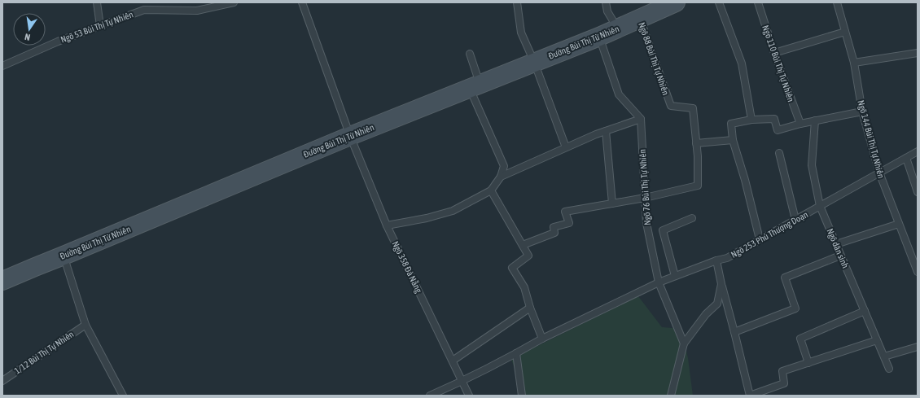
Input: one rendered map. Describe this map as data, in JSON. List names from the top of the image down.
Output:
{
  "streets": {
    "street": ["Đường Bùi Thị Từ Nhiên"],
    "lane": [
      "Ngõ 53 Bùi Thị Tự Nhiên",
      "Ngõ 88 Bùi Thị Tự Nhiên",
      "Ngõ 110 Bùi Thị Tự Nhiên",
      "Ngõ 144 Bùi Thị Tự Nhiên",
      "Ngõ 76 Bùi Thị Tự Nhiên",
      "Ngõ 253 Phù Thượng Doạn",
      "Ngõ dân sinh",
      "Ngõ 358 Đà Nẵng",
      "1/12 Bùi Thị Tự Nhiên"
    ]
  },
  "crossings": [
    ["Đường Bùi Thị Từ Nhiên", "Ngõ 88 Bùi Thị Tự Nhiên"],
    ["Đường Bùi Thị Từ Nhiên", "Ngõ 358 Đà Nẵng"],
    ["Ngõ 88 Bùi Thị Tự Nhiên", "Ngõ 76 Bùi Thị Tự Nhiên"],
    ["Ngõ 144 Bùi Thị Tự Nhiên", "Ngõ 253 Phù Thượng Doạn"],
    ["Ngõ 76 Bùi Thị Tự Nhiên", "Ngõ 253 Phù Thượng Doạn"],
    ["Ngõ 253 Phù Thượng Doạn", "Ngõ dân sinh"],
    ["Ngõ 253 Phù Thượng Doạn", "Ngõ 358 Đà Nẵng"]
  ],
  "north": "bottom"
}
